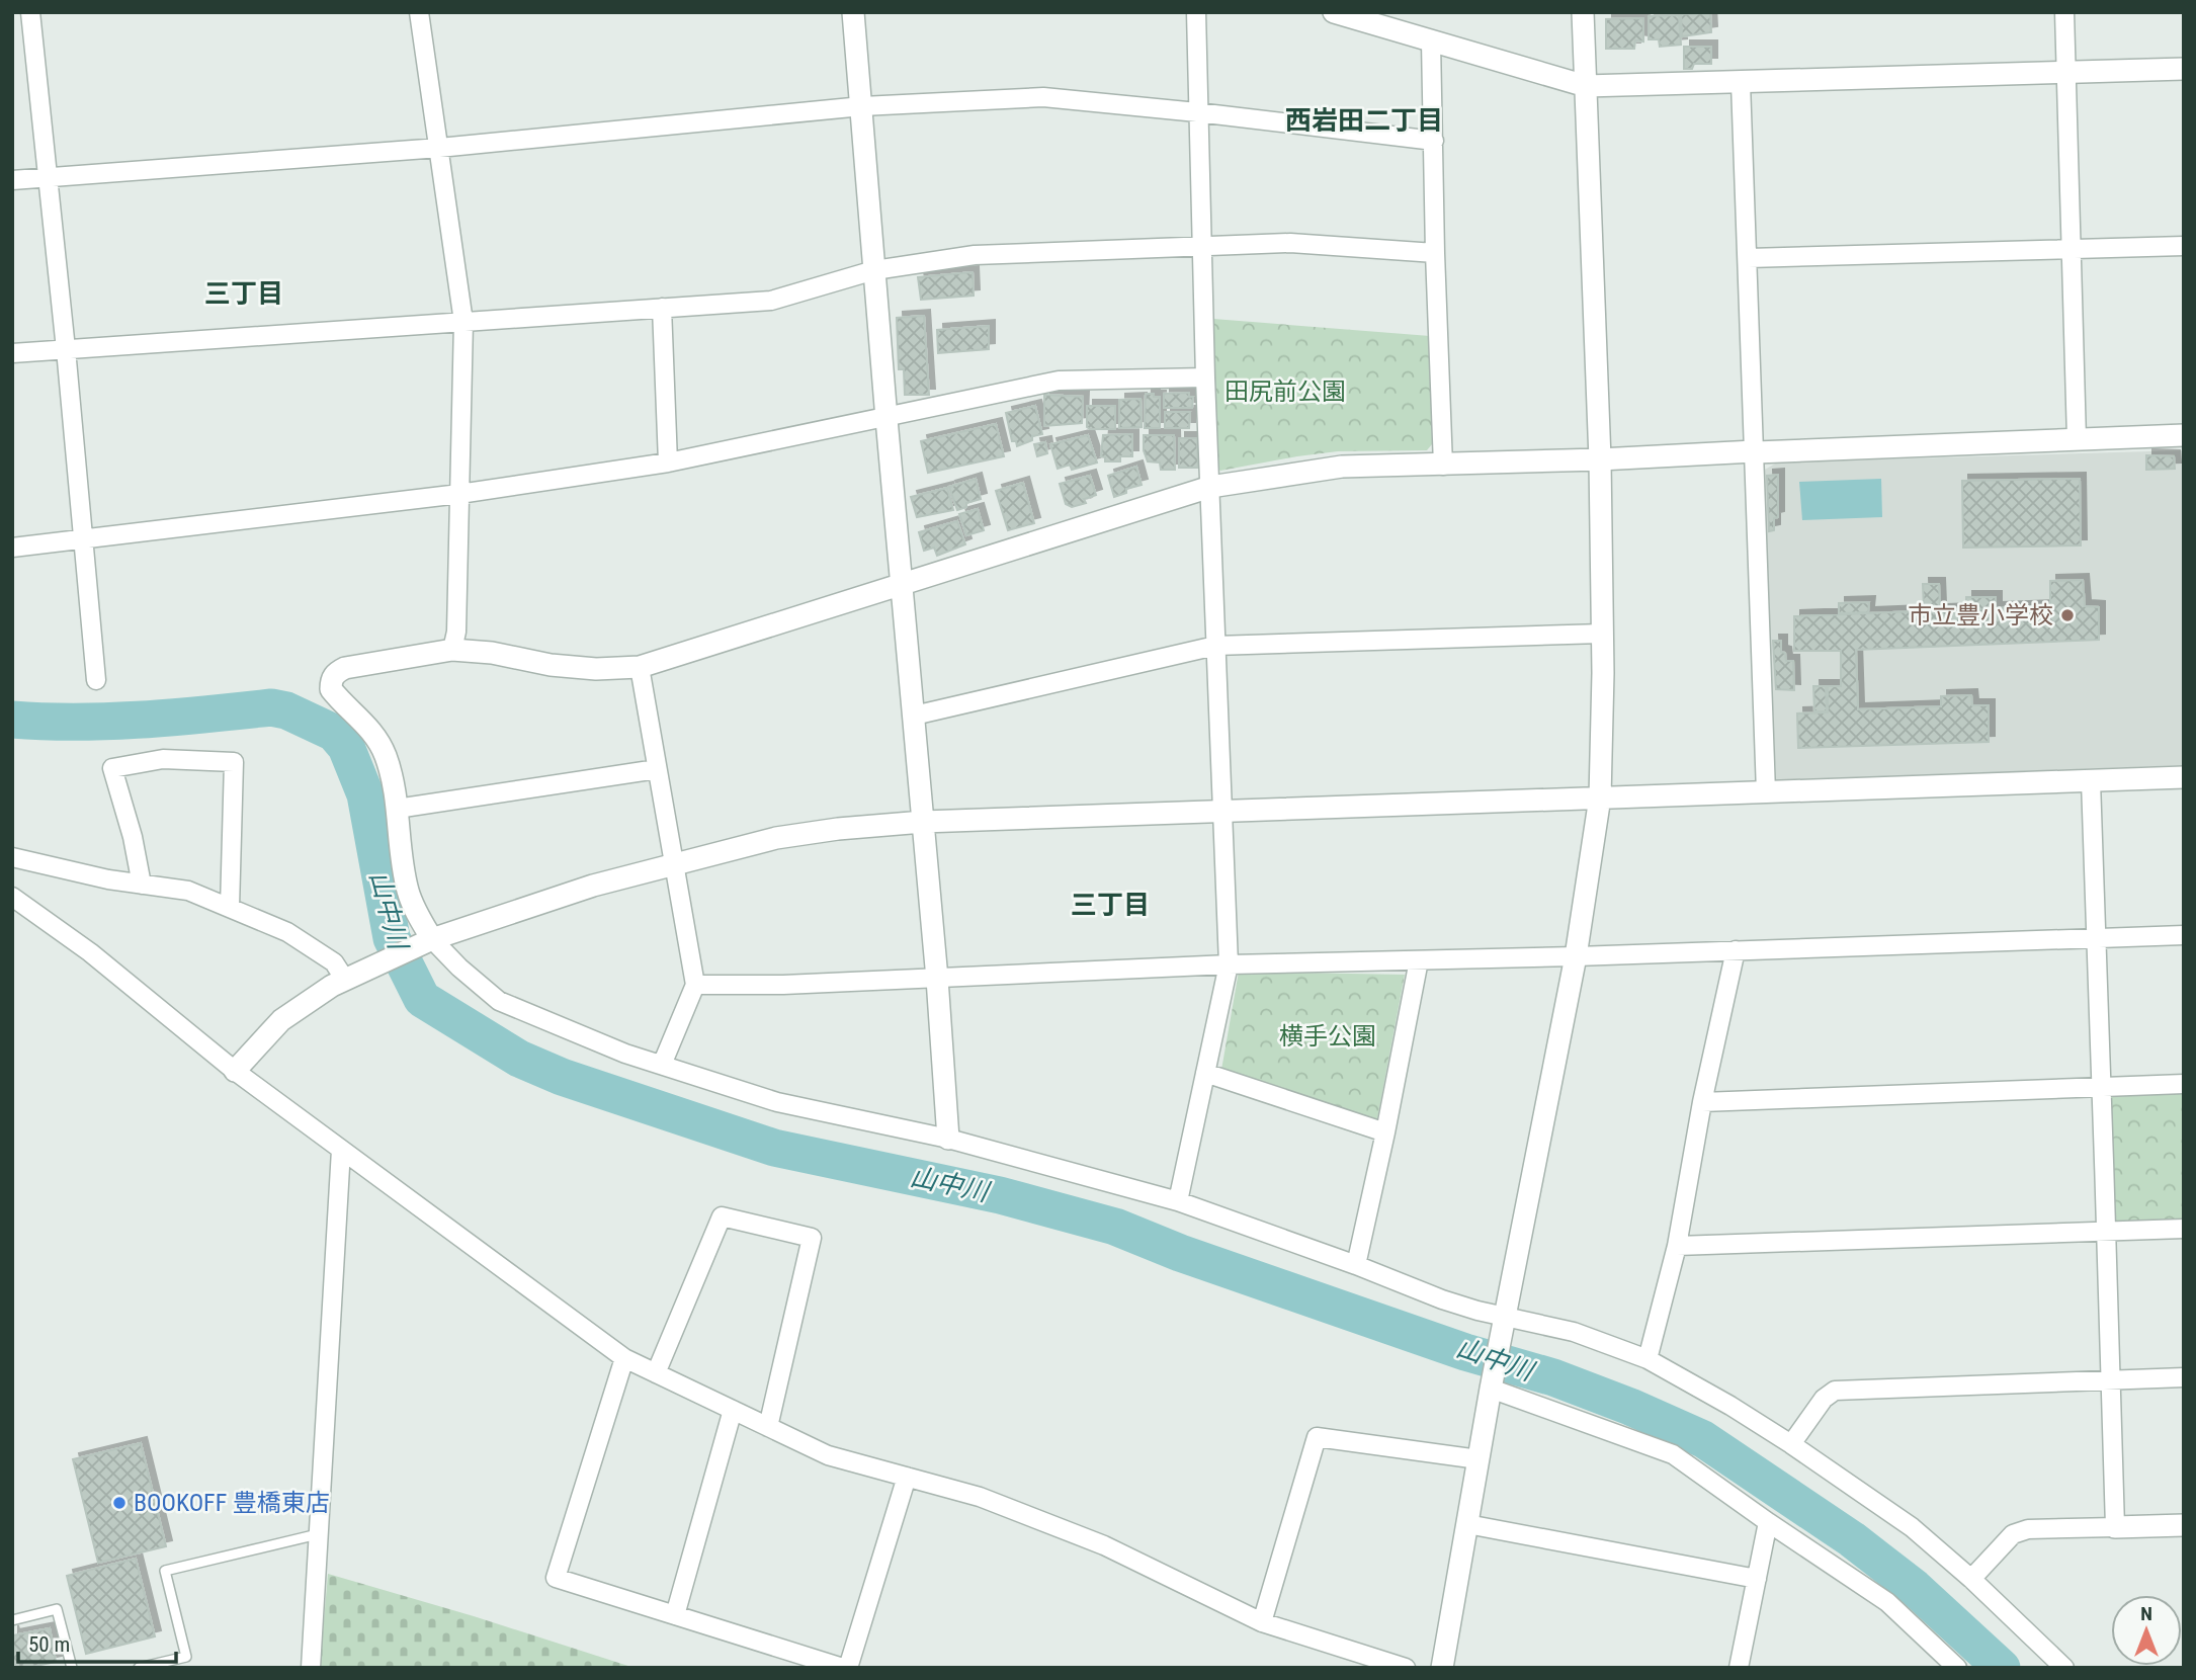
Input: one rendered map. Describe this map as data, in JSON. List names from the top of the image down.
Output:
{
  "districts": ["西岩田二丁目", "三丁目", "三丁目"],
  "water": ["山中川"],
  "parks": ["田尻前公園", "横手公園"],
  "places": ["市立豊小学校", "BOOKOFF 豊橋東店"],
  "scale_bar": "50 m",
  "north": "top"
}
